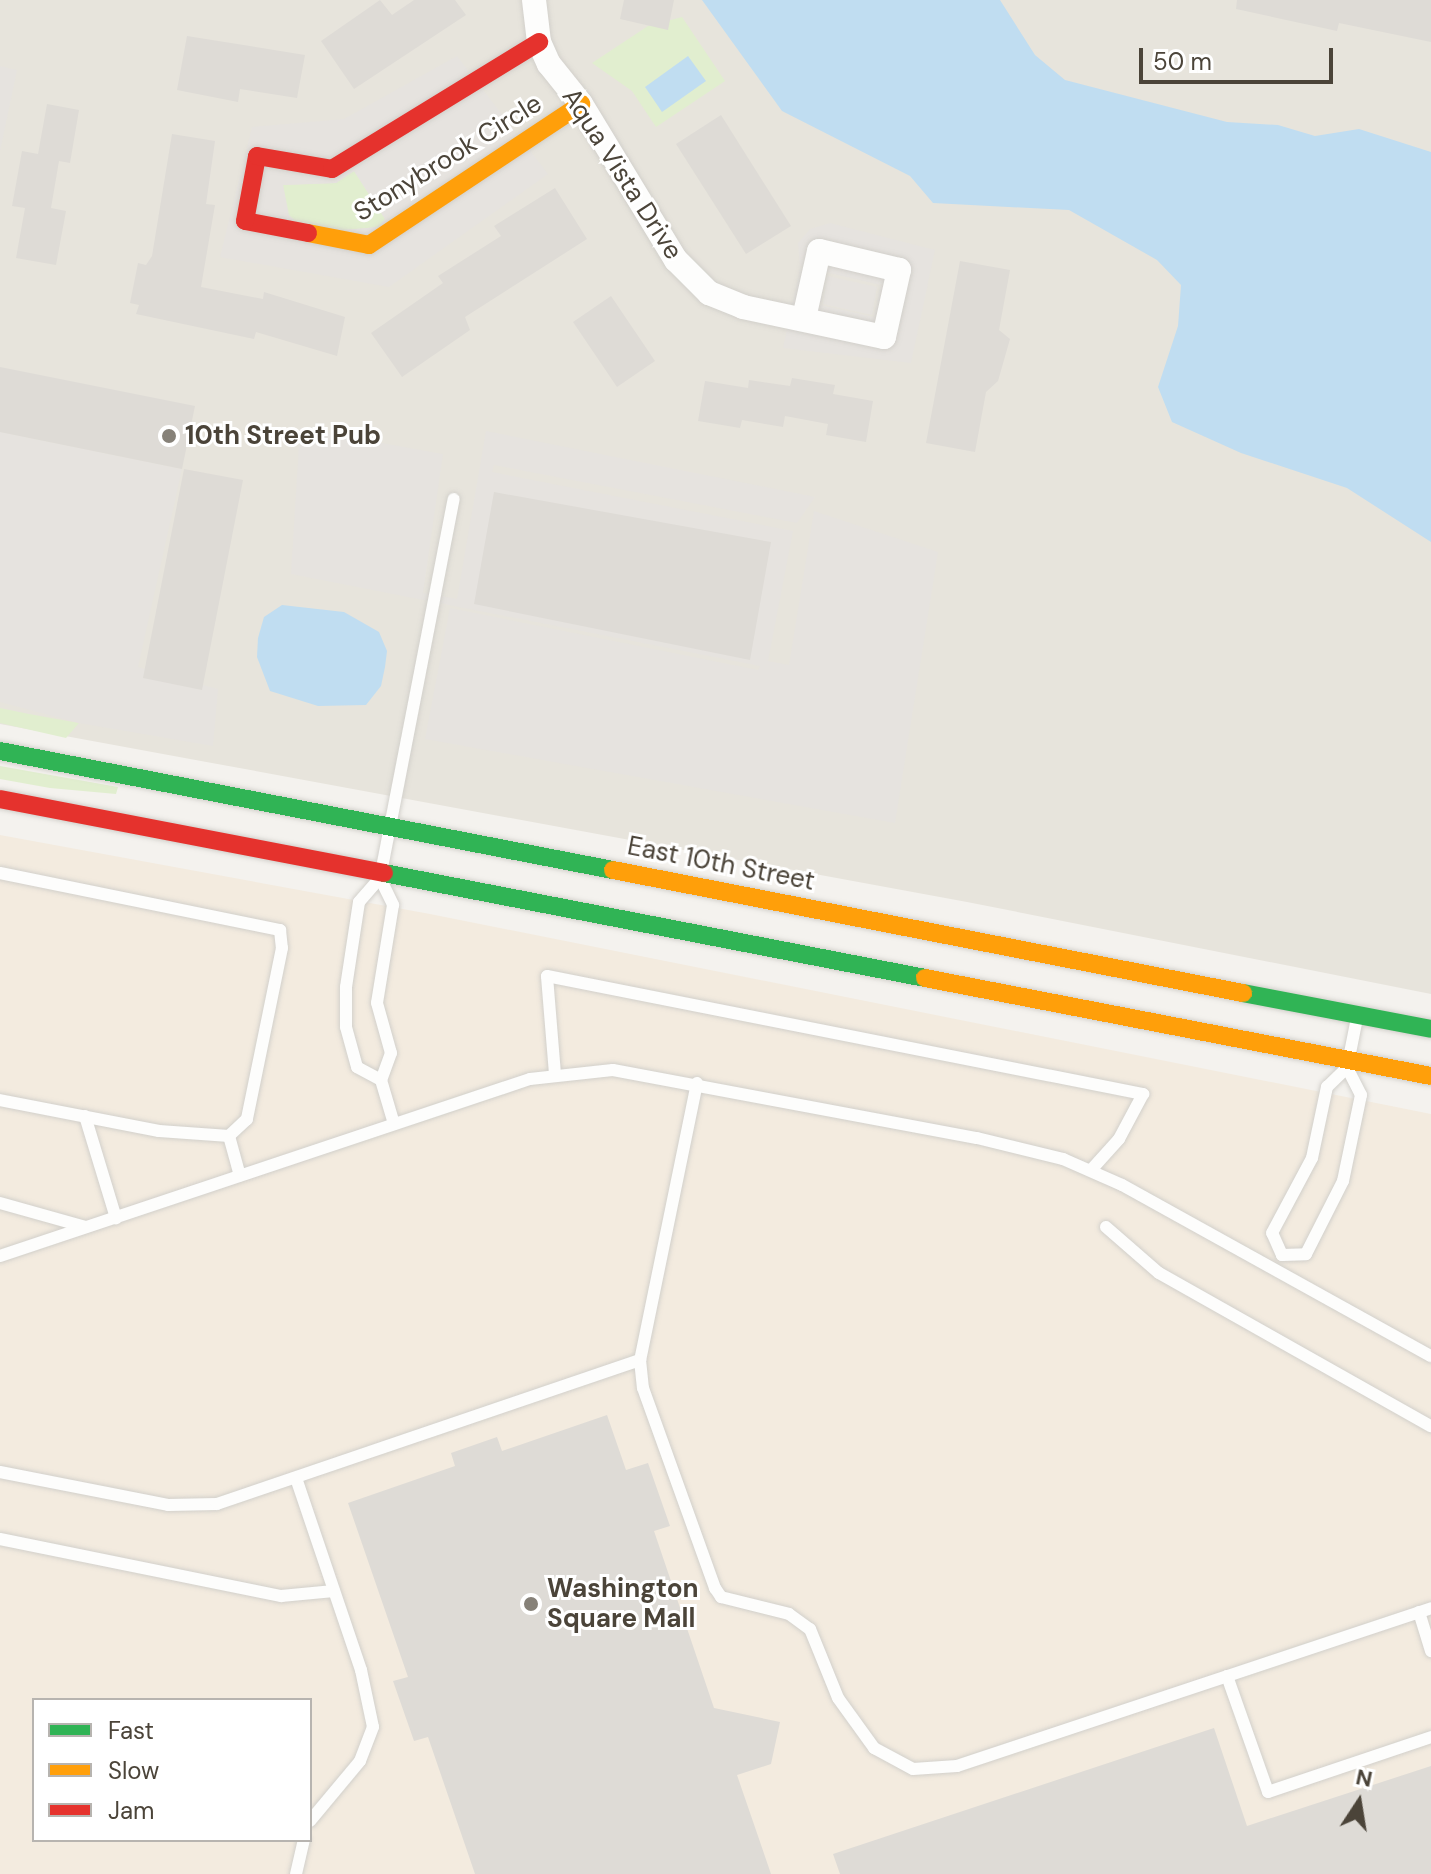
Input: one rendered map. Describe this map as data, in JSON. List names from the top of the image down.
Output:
{
  "streets": {
    "main road": ["Stonybrook Circle", "East 10th Street"],
    "street": ["Aqua Vista Drive"]
  },
  "crossings": [
    ["Stonybrook Circle", "Aqua Vista Drive"]
  ],
  "places": ["10th Street Pub", "Washington Square Mall"],
  "legend": ["Fast", "Slow", "Jam"],
  "scale_bar": "50 m",
  "north": "top"
}
